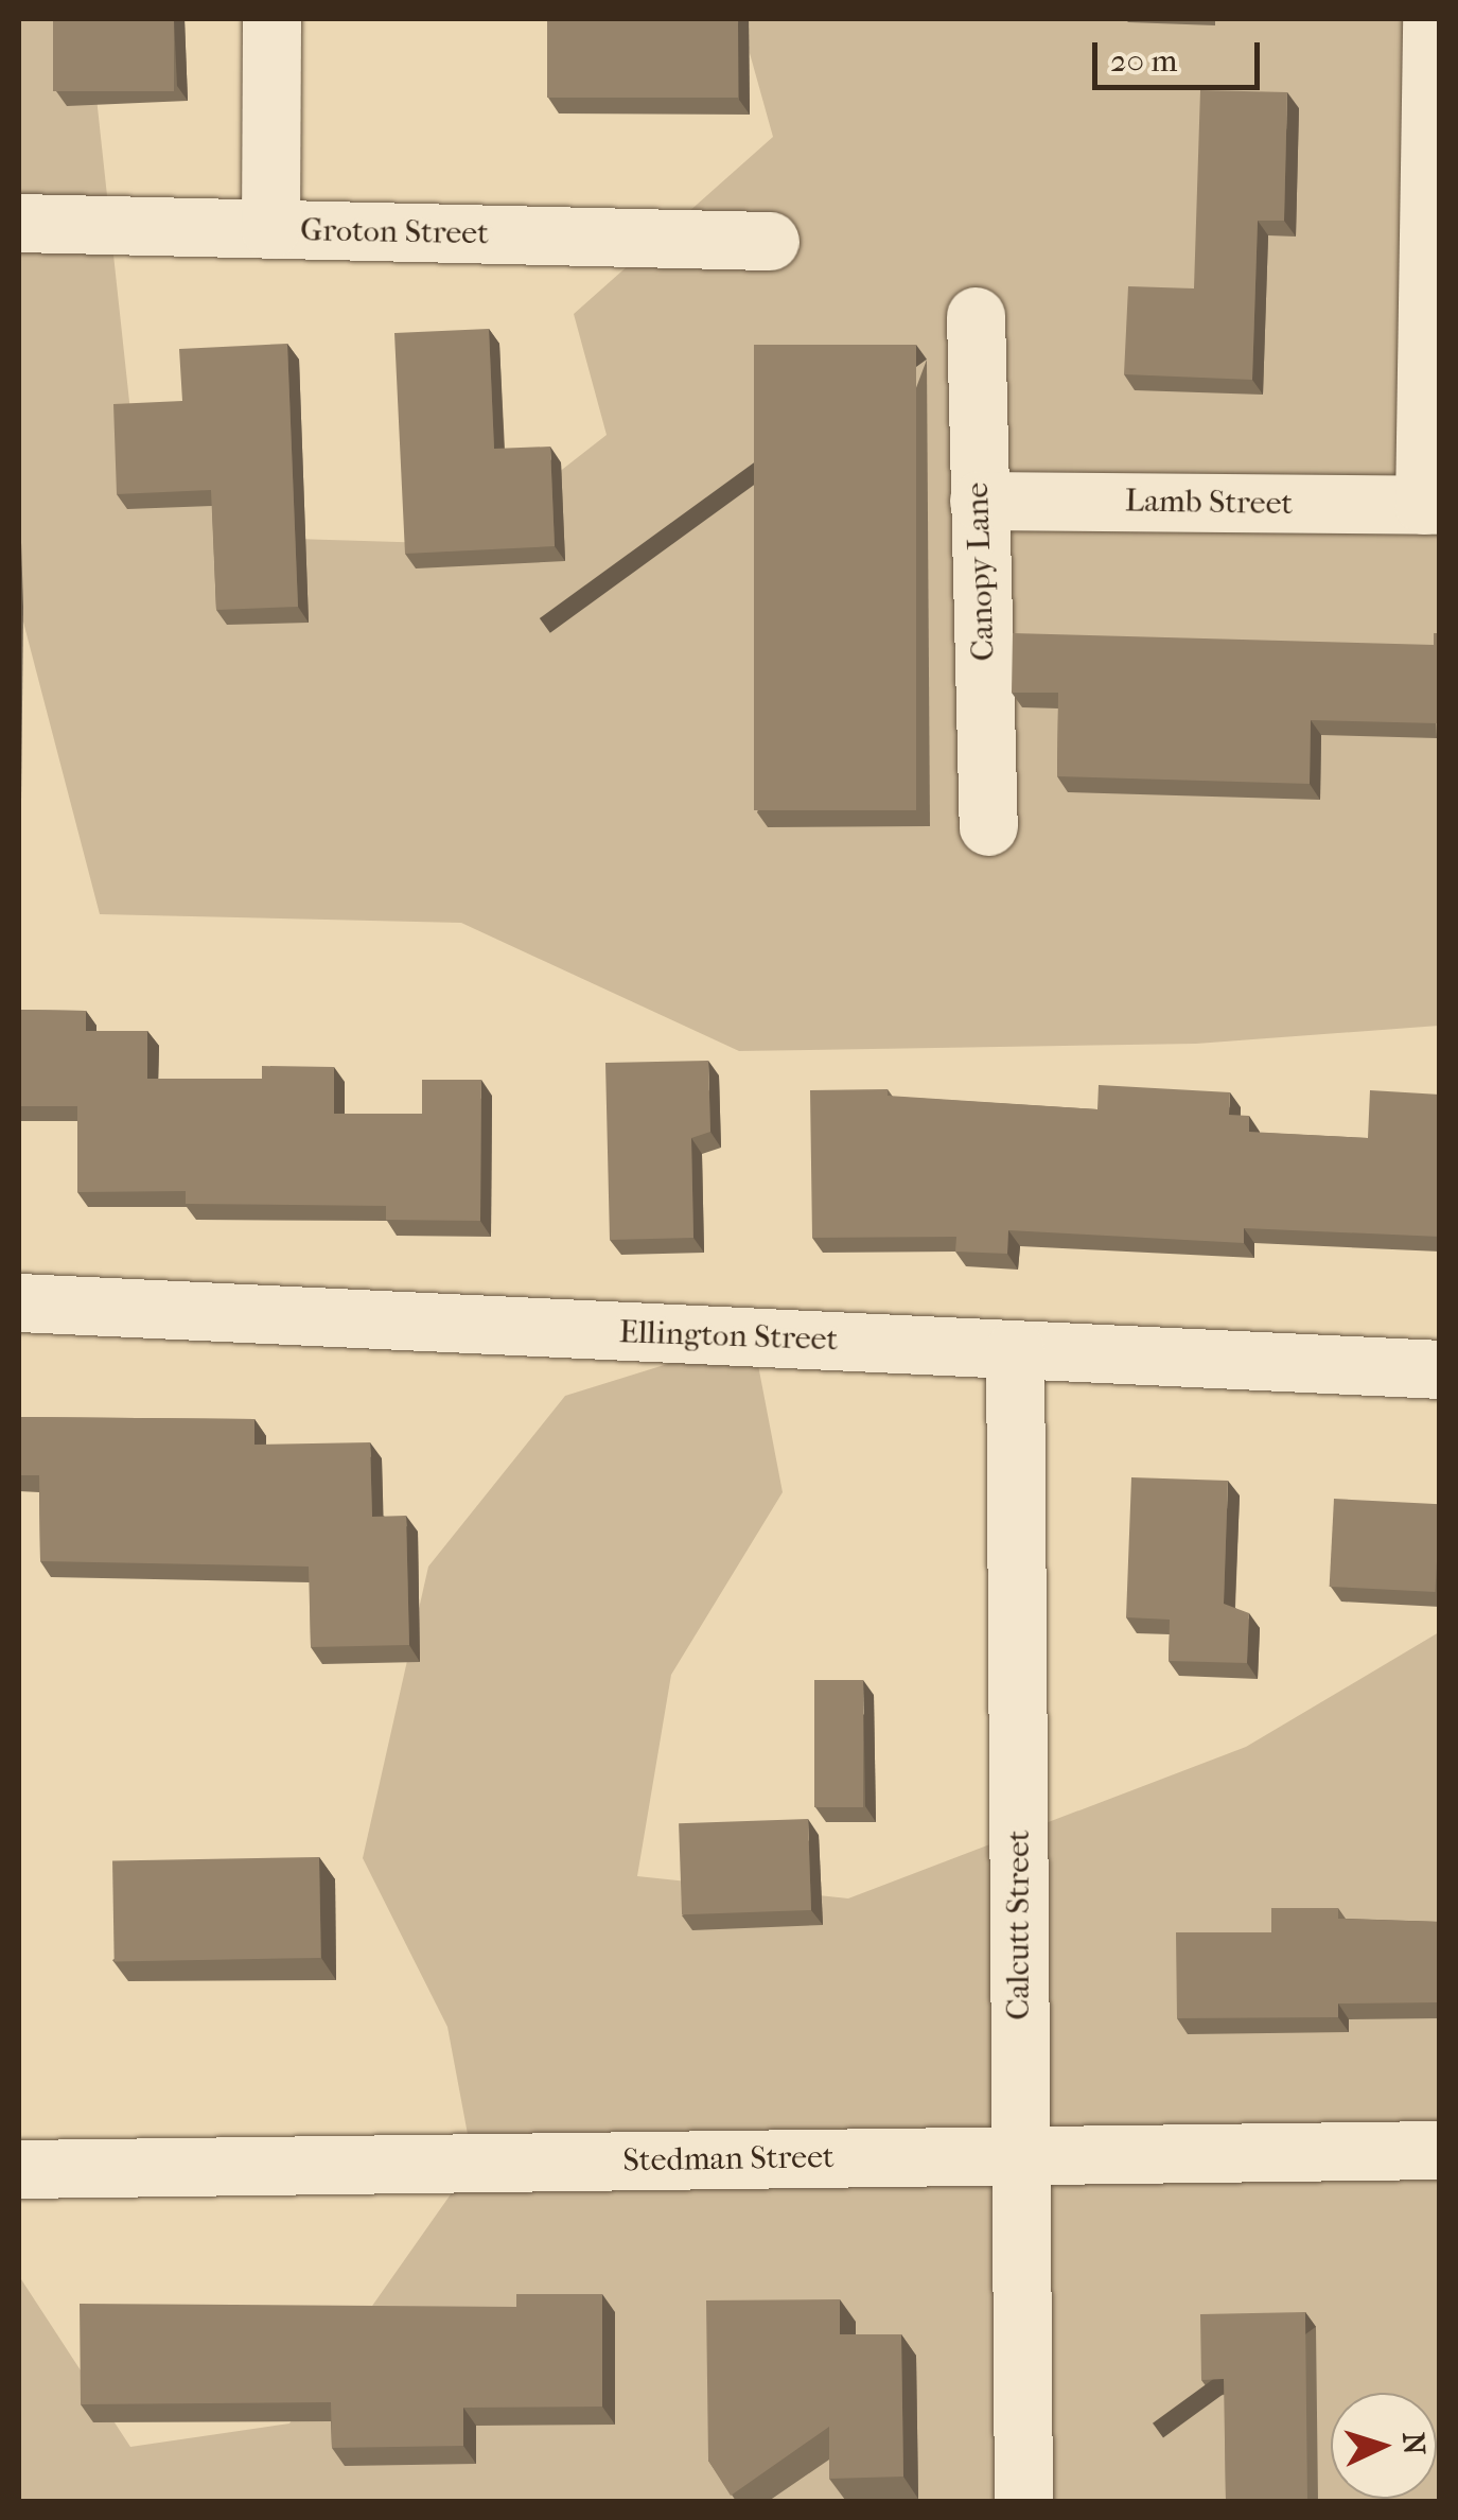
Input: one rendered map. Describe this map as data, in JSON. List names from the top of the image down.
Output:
{
  "streets": {
    "street": [
      "Groton Street",
      "Lamb Street",
      "Canopy Lane",
      "Ellington Street",
      "Calcutt Street",
      "Stedman Street"
    ]
  },
  "crossings": [
    ["Lamb Street", "Canopy Lane"],
    ["Ellington Street", "Calcutt Street"],
    ["Calcutt Street", "Stedman Street"]
  ],
  "scale_bar": "20 m",
  "north": "right"
}
